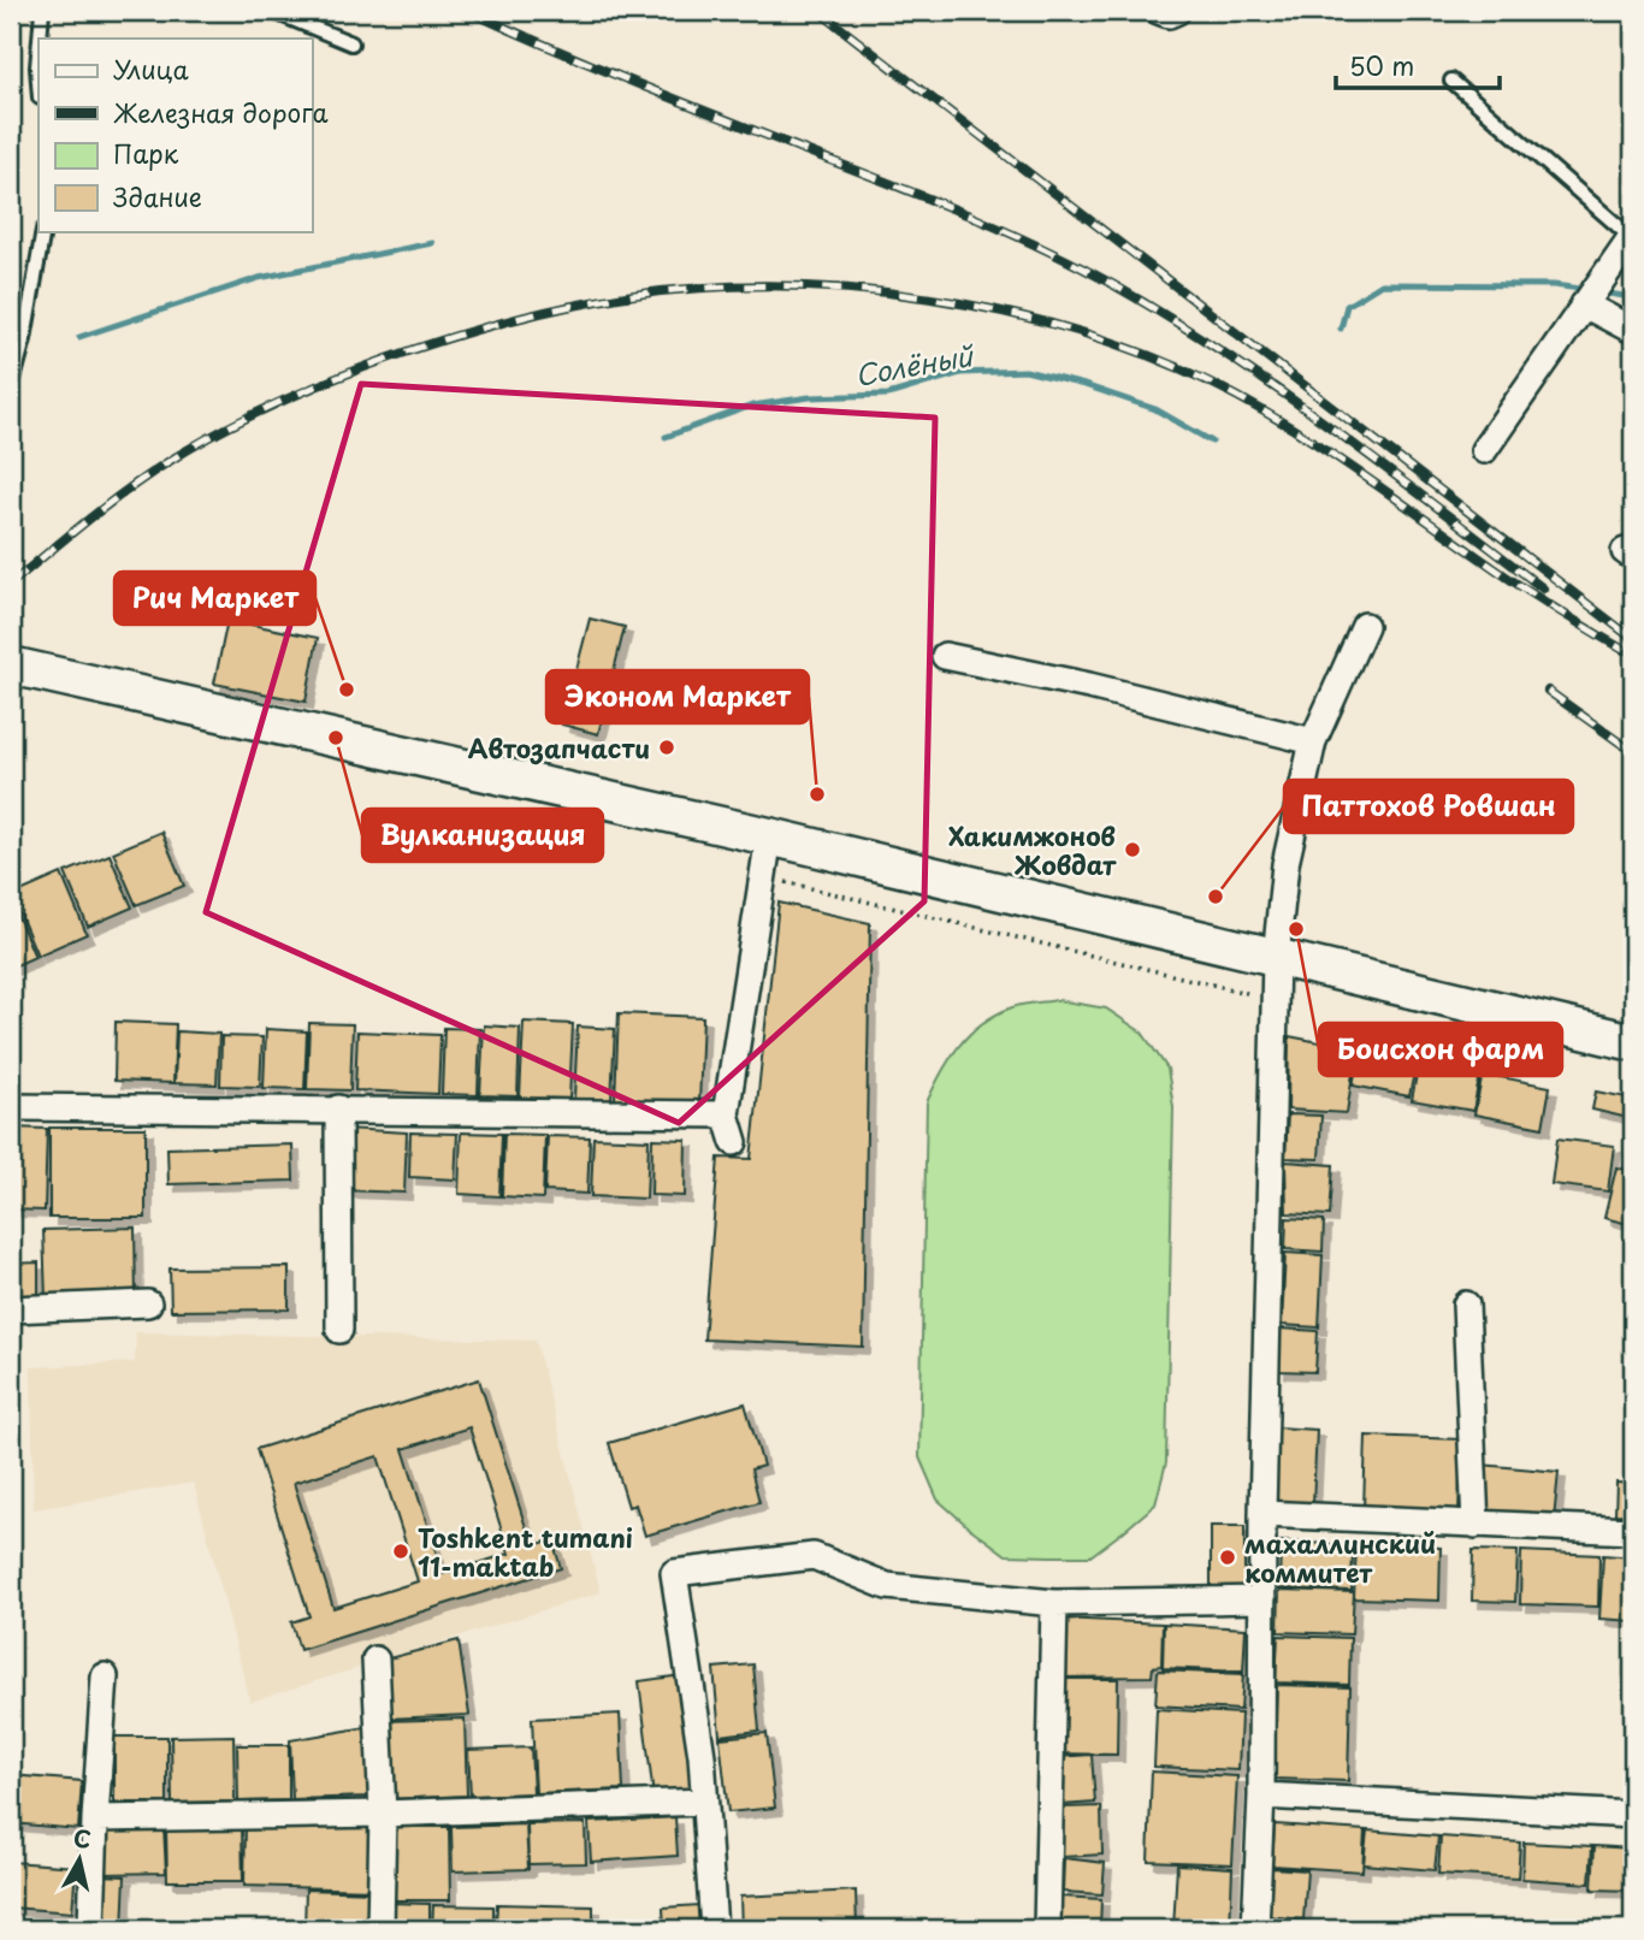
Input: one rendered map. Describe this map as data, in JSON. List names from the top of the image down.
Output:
{
  "water": ["Солёный"],
  "places": [
    "Рич Маркет",
    "Вулканизация",
    "Автозапчасти",
    "Эконом Маркет",
    "Хакимжонов Жовдат",
    "Паттохов Ровшан",
    "Боисхон фарм",
    "Toshkent tumani 11-maktab",
    "махаллинский коммитет"
  ],
  "legend": [
    "Улица",
    "Железная дорога",
    "Парк",
    "Здание"
  ],
  "scale_bar": "50 m",
  "north": "top"
}
